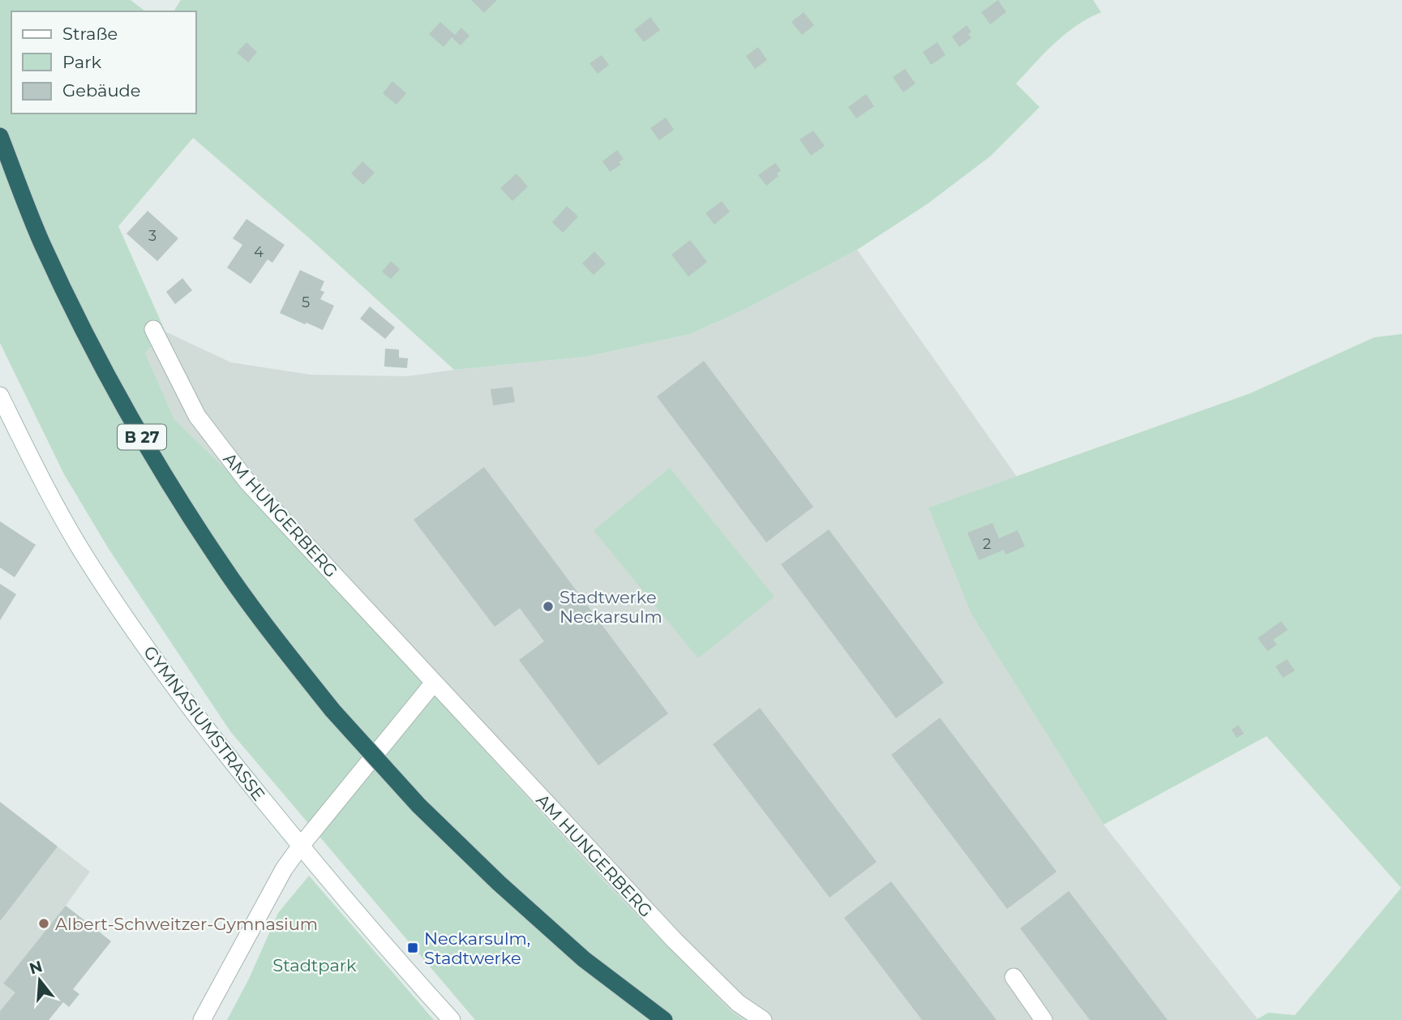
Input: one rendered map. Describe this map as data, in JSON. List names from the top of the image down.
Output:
{
  "streets": {
    "highway": ["B 27"],
    "street": ["AM HUNGERBERG", "GYMNASIUMSTRASSE"]
  },
  "parks": ["Stadtpark"],
  "places": {
    "other": ["Stadtwerke Neckarsulm", "Albert-Schweitzer-Gymnasium"],
    "transit": ["Neckarsulm, Stadtwerke"]
  },
  "house_numbers": [
    "3",
    "4",
    "5",
    "2"
  ],
  "legend": ["Straße", "Park", "Gebäude"],
  "north": "top"
}
